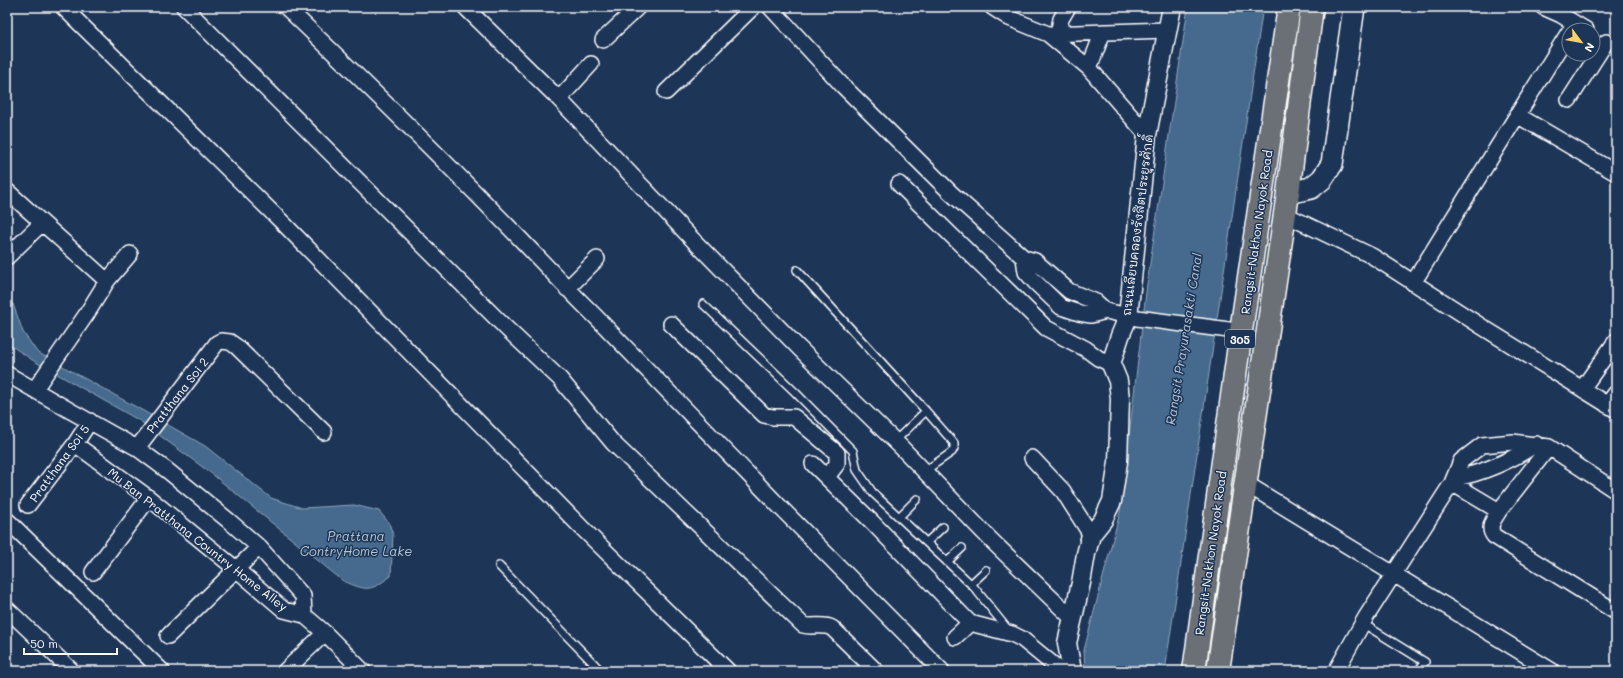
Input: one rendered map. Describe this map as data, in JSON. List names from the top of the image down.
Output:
{
  "streets": {
    "main road": ["Rangsit-Nakhon Nayok Road", "305"],
    "street": [
      "ถนนเลียบคลองรังสิตประยูรศักดิ์",
      "Pratthana Soi 2",
      "Pratthana Soi 5",
      "Mu Ban Pratthana Country Home Alley"
    ]
  },
  "crossings": [
    ["Pratthana Soi 2", "Mu Ban Pratthana Country Home Alley"],
    ["Pratthana Soi 5", "Mu Ban Pratthana Country Home Alley"]
  ],
  "water": ["Rangsit Prayurasakti Canal", "Prattana ContryHome Lake"],
  "scale_bar": "50 m",
  "north": "bottom right"
}
